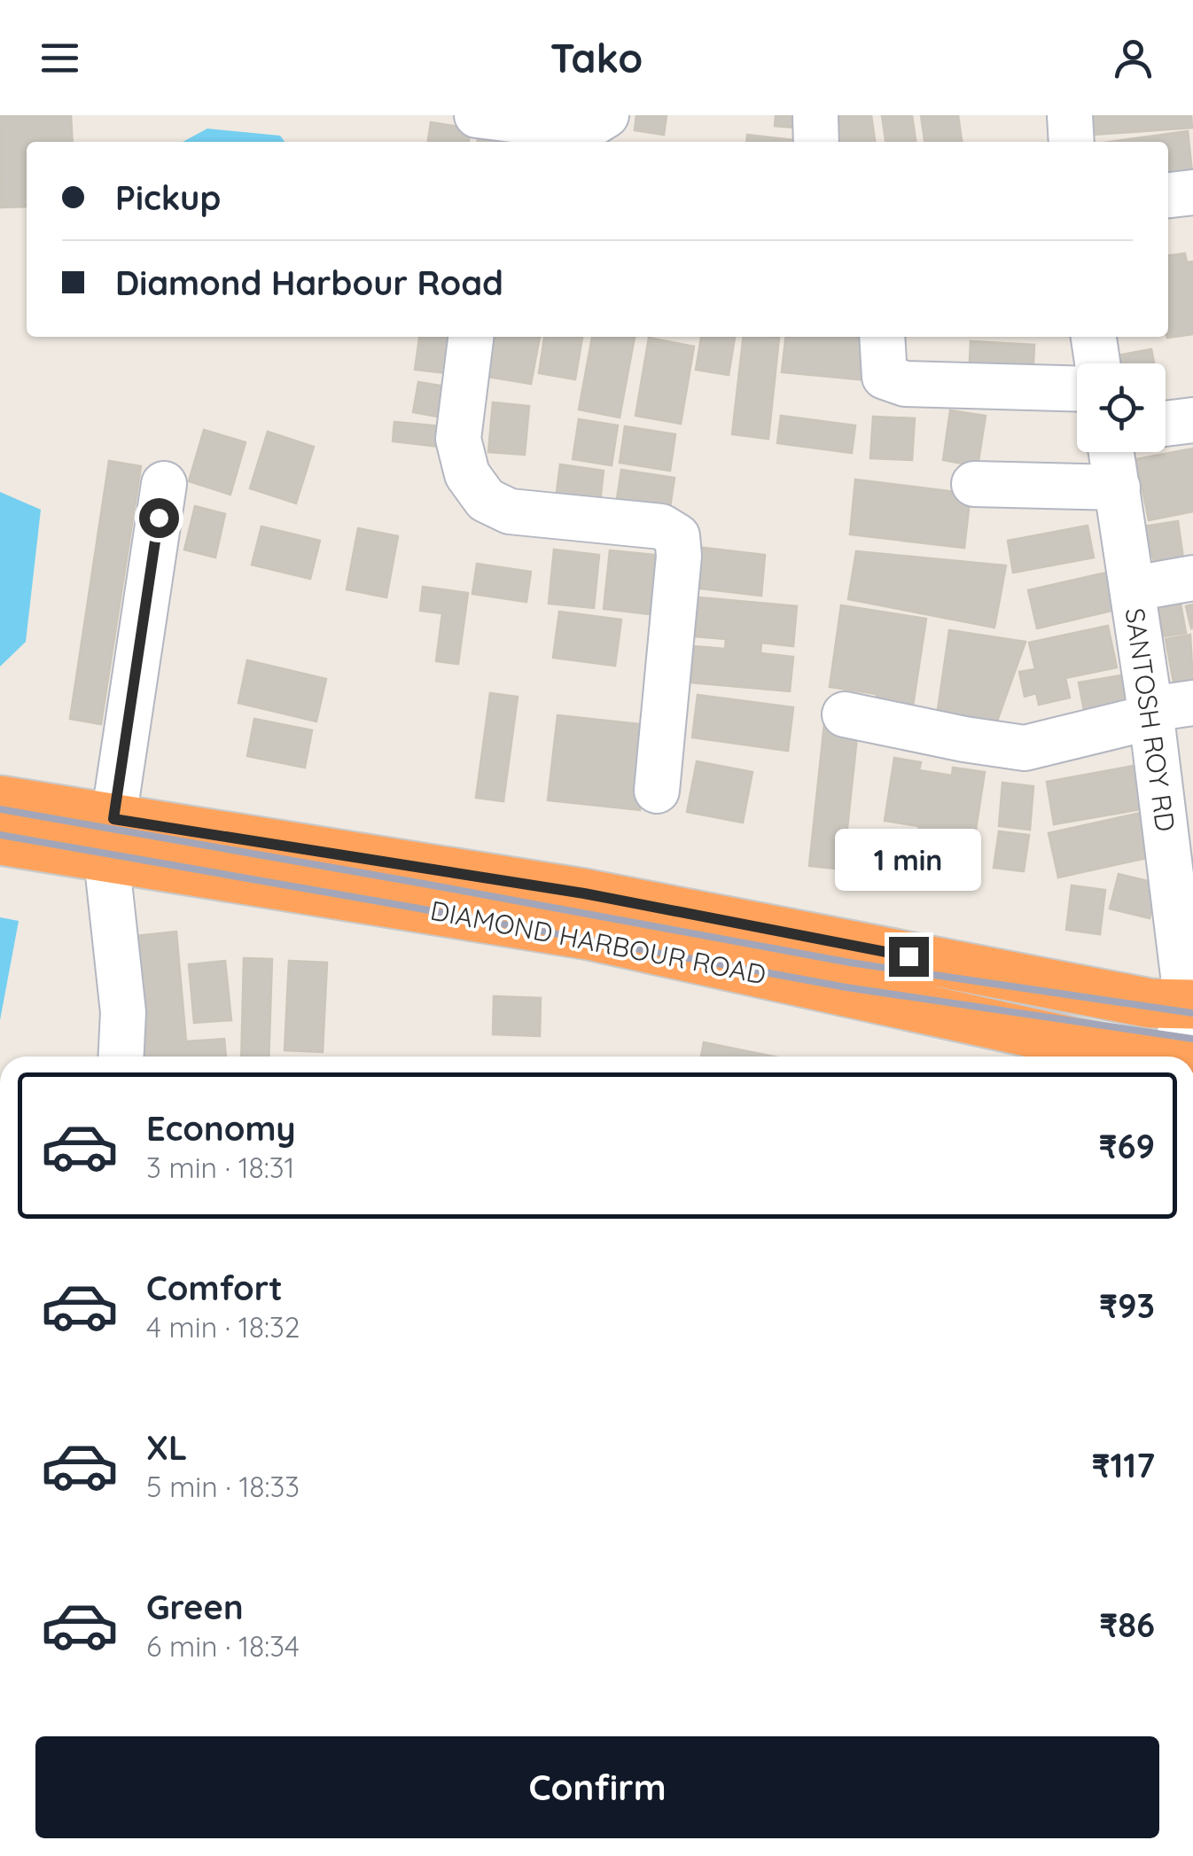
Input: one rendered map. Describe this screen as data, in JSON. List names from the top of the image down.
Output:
{
  "streets": {
    "highway": ["DIAMOND HARBOUR ROAD"],
    "street": ["SANTOSH ROY RD"]
  },
  "crossings": [
    ["SANTOSH ROY RD", "DIAMOND HARBOUR ROAD"]
  ],
  "page": {
    "header": "Tako",
    "banner": ["Pickup", "Diamond Harbour Road"],
    "bubble": "1 min",
    "list": [
      {
        "name": "Economy",
        "note": "3 min · 18:31",
        "value": "₹69"
      },
      {
        "name": "Comfort",
        "note": "4 min · 18:32",
        "value": "₹93"
      },
      {
        "name": "XL",
        "note": "5 min · 18:33",
        "value": "₹117"
      },
      {
        "name": "Green",
        "note": "6 min · 18:34",
        "value": "₹86"
      }
    ],
    "buttons": "Confirm"
  }
}
